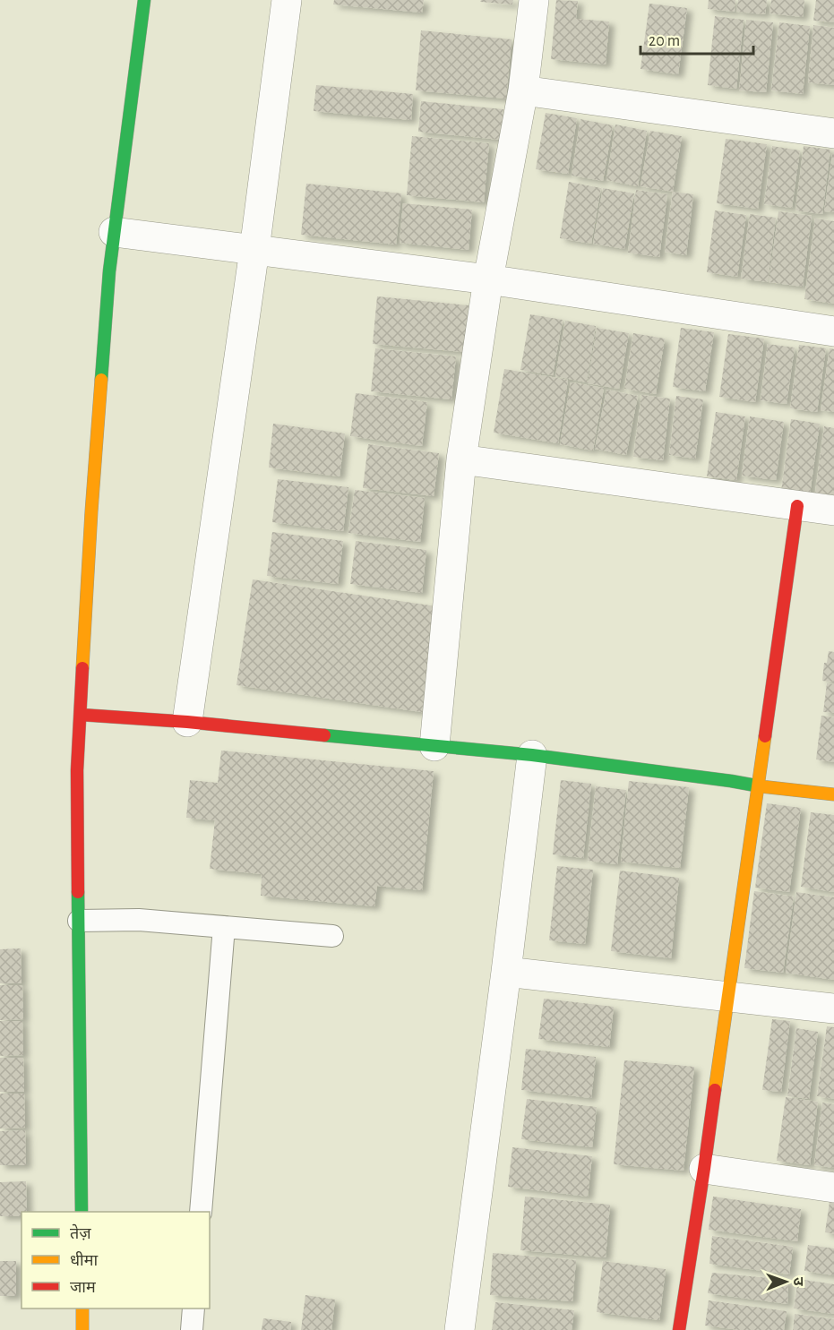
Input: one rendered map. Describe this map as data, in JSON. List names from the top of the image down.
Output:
{
  "legend": ["तेज़", "धीमा", "जाम"],
  "scale_bar": "20 m",
  "north": "right"
}
